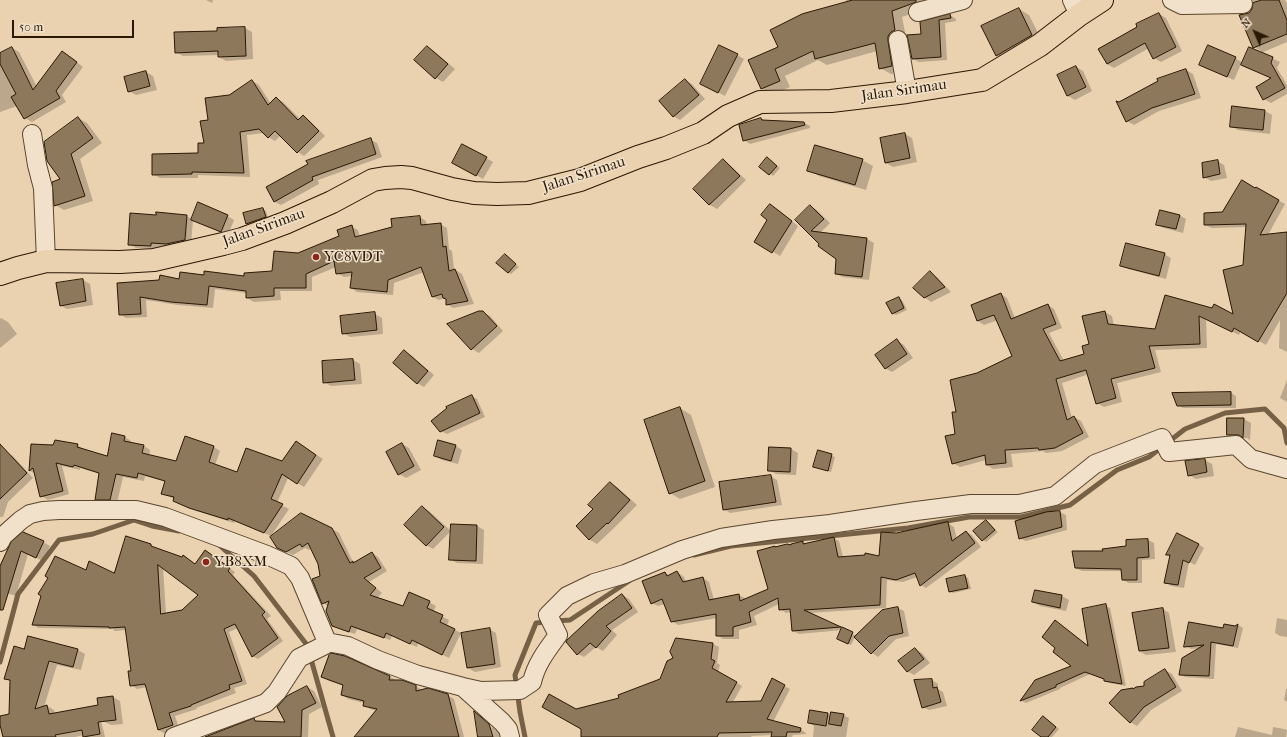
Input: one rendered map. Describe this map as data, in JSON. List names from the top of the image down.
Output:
{
  "streets": {
    "main road": ["Jalan Sirimau"]
  },
  "places": ["YC8VDT", "YB8XM"],
  "scale_bar": "50 m",
  "north": "top left"
}
